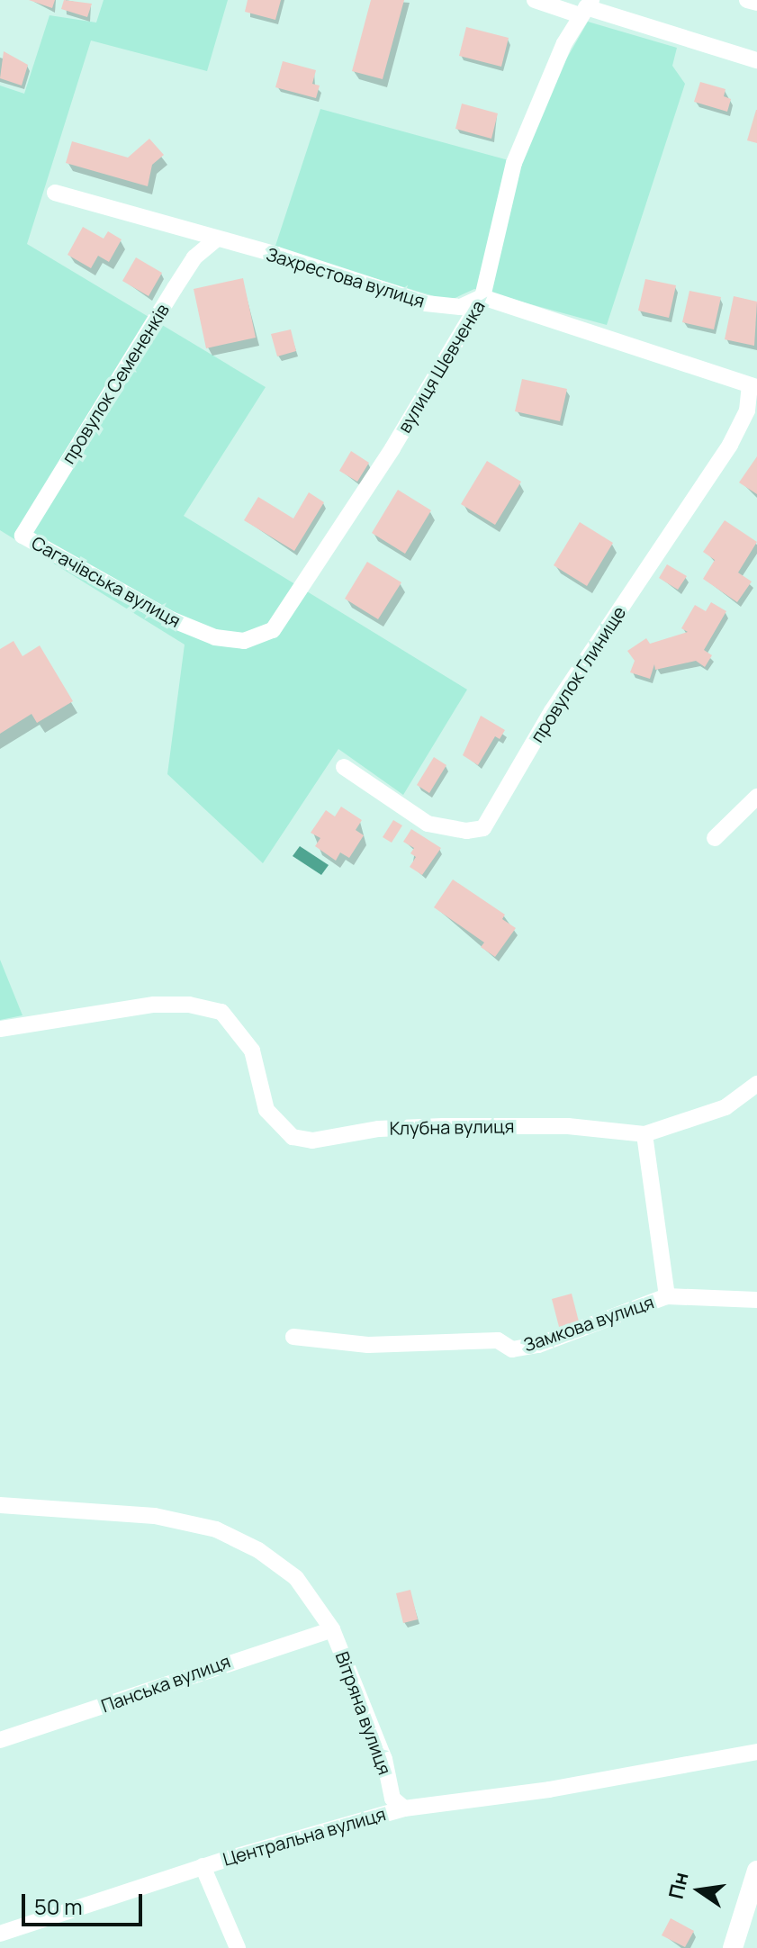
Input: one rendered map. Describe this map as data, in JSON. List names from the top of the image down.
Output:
{
  "streets": {
    "street": [
      "Захрестова вулиця",
      "вулиця Шевченка",
      "провулок Семененків",
      "Сагачівська вулиця",
      "провулок Глинище",
      "Клубна вулиця",
      "Замкова вулиця",
      "Панська вулиця",
      "Вітряна вулиця",
      "Центральна вулиця"
    ]
  },
  "crossings": [
    ["Захрестова вулиця", "вулиця Шевченка"],
    ["Захрестова вулиця", "провулок Семененків"],
    ["вулиця Шевченка", "Сагачівська вулиця"],
    ["провулок Семененків", "Сагачівська вулиця"],
    ["Панська вулиця", "Вітряна вулиця"],
    ["Вітряна вулиця", "Центральна вулиця"]
  ],
  "scale_bar": "50 m",
  "north": "left"
}
